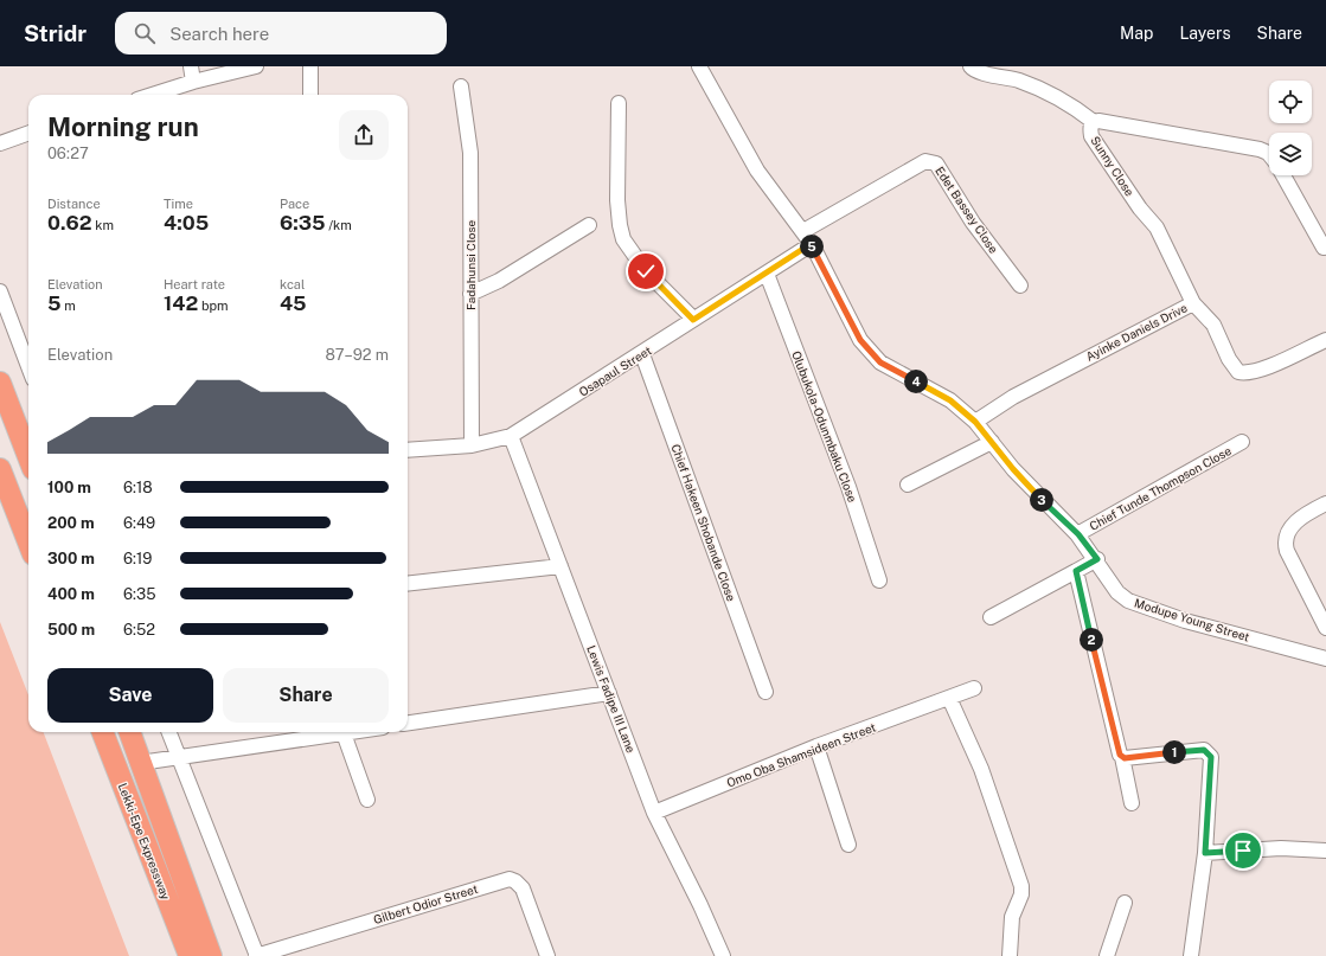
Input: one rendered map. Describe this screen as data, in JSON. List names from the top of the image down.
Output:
{
  "streets": {
    "highway": ["Lekki-Epe Expressway"],
    "street": [
      "Sunny Close",
      "Edet Bassey Close",
      "Fadahunsi Close",
      "Ayinke Daniels Drive",
      "Osapaul Street",
      "Olubukola-Odunmbaku Close",
      "Chief Tunde Thompson Close",
      "Chief Hakeen Shobande Close",
      "Modupe Young Street",
      "Lewis Fadipe III Lane",
      "Omo Oba Shamsideen Street",
      "Gilbert Odior Street"
    ]
  },
  "crossings": [
    ["Sunny Close", "Ayinke Daniels Drive"],
    ["Edet Bassey Close", "Modupe Young Street"],
    ["Fadahunsi Close", "Osapaul Street"],
    ["Ayinke Daniels Drive", "Modupe Young Street"],
    ["Osapaul Street", "Olubukola-Odunmbaku Close"],
    ["Osapaul Street", "Chief Hakeen Shobande Close"],
    ["Osapaul Street", "Modupe Young Street"],
    ["Osapaul Street", "Lewis Fadipe III Lane"],
    ["Chief Tunde Thompson Close", "Modupe Young Street"],
    ["Lewis Fadipe III Lane", "Omo Oba Shamsideen Street"]
  ],
  "page": {
    "header": "Stridr",
    "search": "Search here",
    "nav": ["Map", "Layers", "Share"],
    "heading": ["Morning run", "06:27"],
    "stats": [
      ["Distance", "0.62 km"],
      ["Time", "4:05"],
      ["Pace", "6:35 /km"],
      ["Elevation", "5 m"],
      ["Heart rate", "142 bpm"],
      ["kcal", "45"]
    ],
    "pins": [
      "5",
      "4",
      "3",
      "2",
      "1"
    ],
    "chart": ["Elevation", "87–92 m"],
    "list": [
      {
        "name": "100 m",
        "note": "6:18"
      },
      {
        "name": "200 m",
        "note": "6:49"
      },
      {
        "name": "300 m",
        "note": "6:19"
      },
      {
        "name": "400 m",
        "note": "6:35"
      },
      {
        "name": "500 m",
        "note": "6:52"
      }
    ],
    "buttons": ["Save", "Share"]
  }
}
